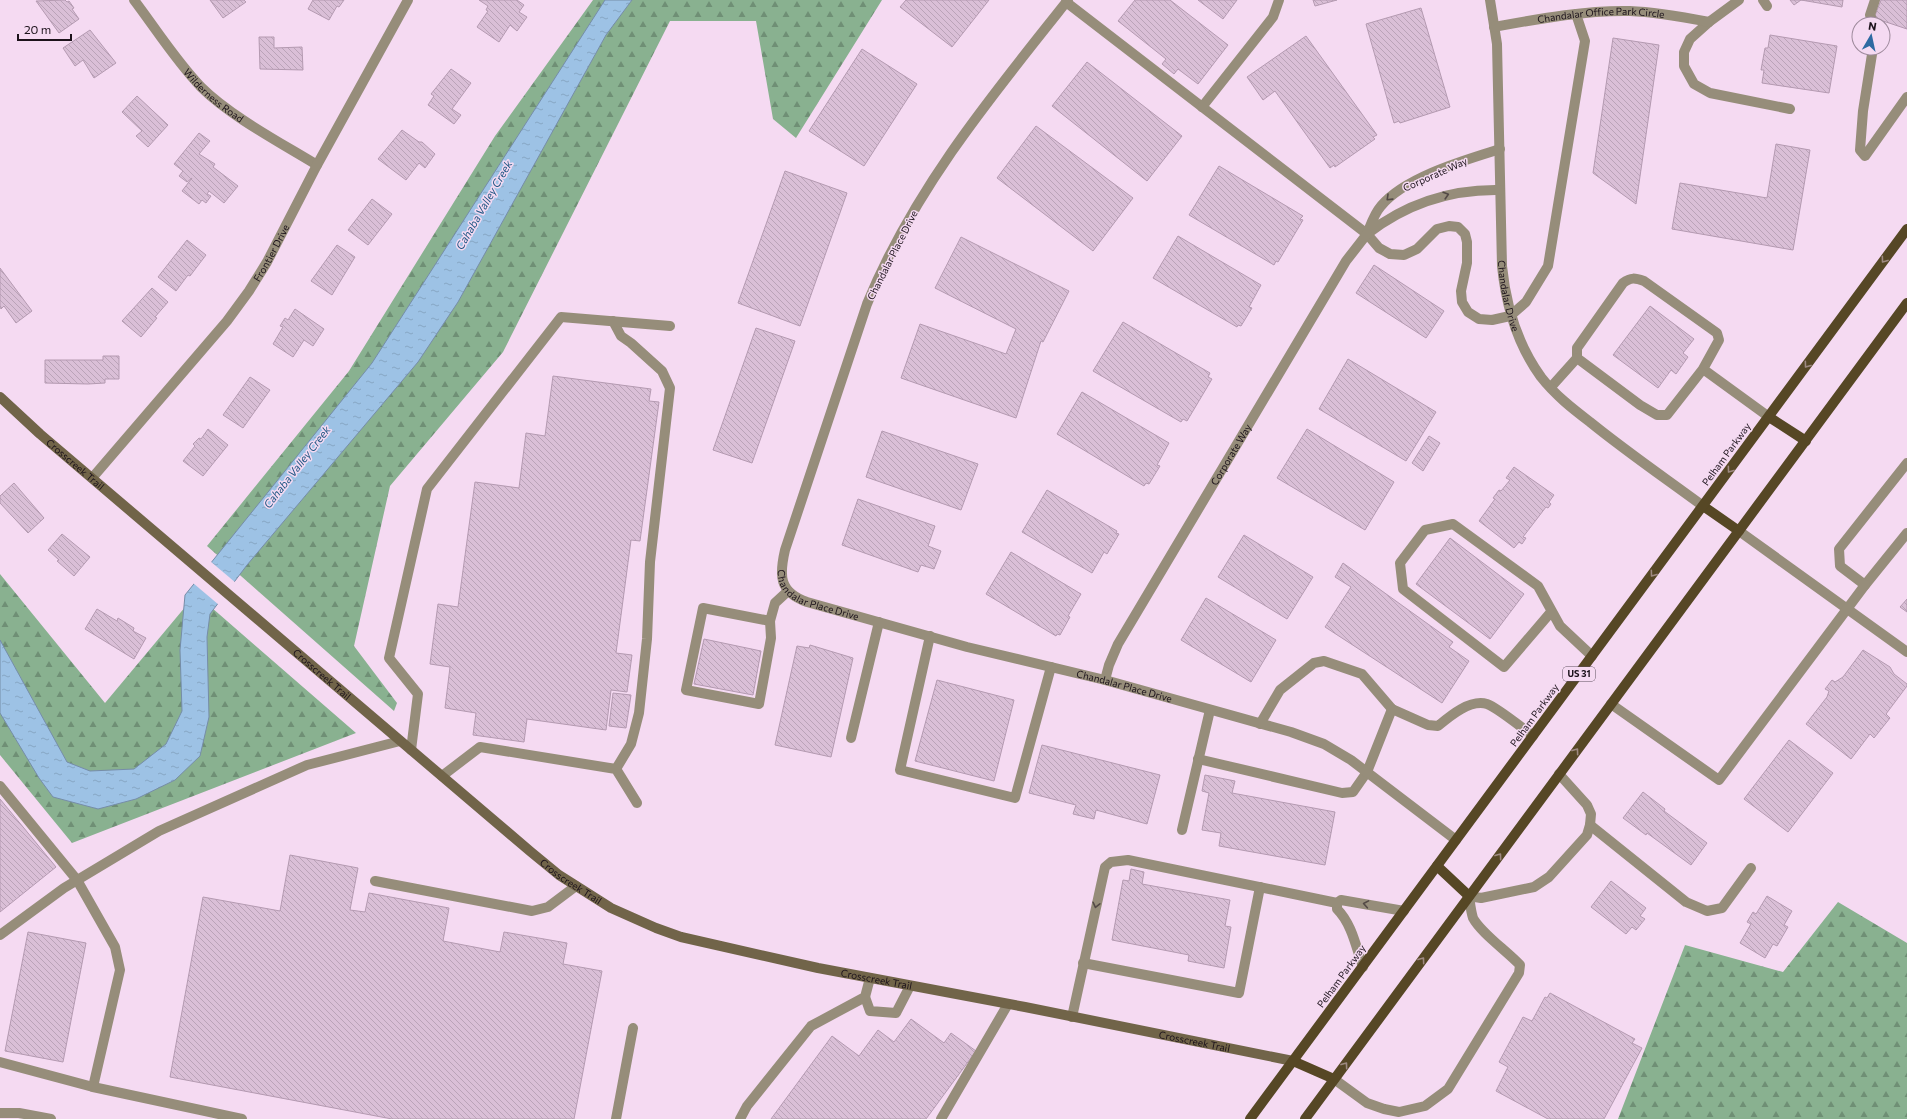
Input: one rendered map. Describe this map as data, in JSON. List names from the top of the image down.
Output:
{
  "streets": {
    "main road": ["Pelham Parkway", "US 31"],
    "street": [
      "Chandalar Office Park Circle",
      "Wilderness Road",
      "Corporate Way",
      "Frontier Drive",
      "Chandalar Place Drive",
      "Chandalar Drive",
      "Crosscreek Trail"
    ]
  },
  "crossings": [
    ["Chandalar Office Park Circle", "Chandalar Drive"],
    ["Wilderness Road", "Frontier Drive"],
    ["Corporate Way", "Chandalar Place Drive"],
    ["Corporate Way", "Chandalar Drive"],
    ["Frontier Drive", "Crosscreek Trail"],
    ["Chandalar Place Drive", "Pelham Parkway"],
    ["Chandalar Drive", "Pelham Parkway"],
    ["Pelham Parkway", "Crosscreek Trail"]
  ],
  "water": ["Cahaba Valley Creek"],
  "scale_bar": "20 m",
  "north": "top"
}
